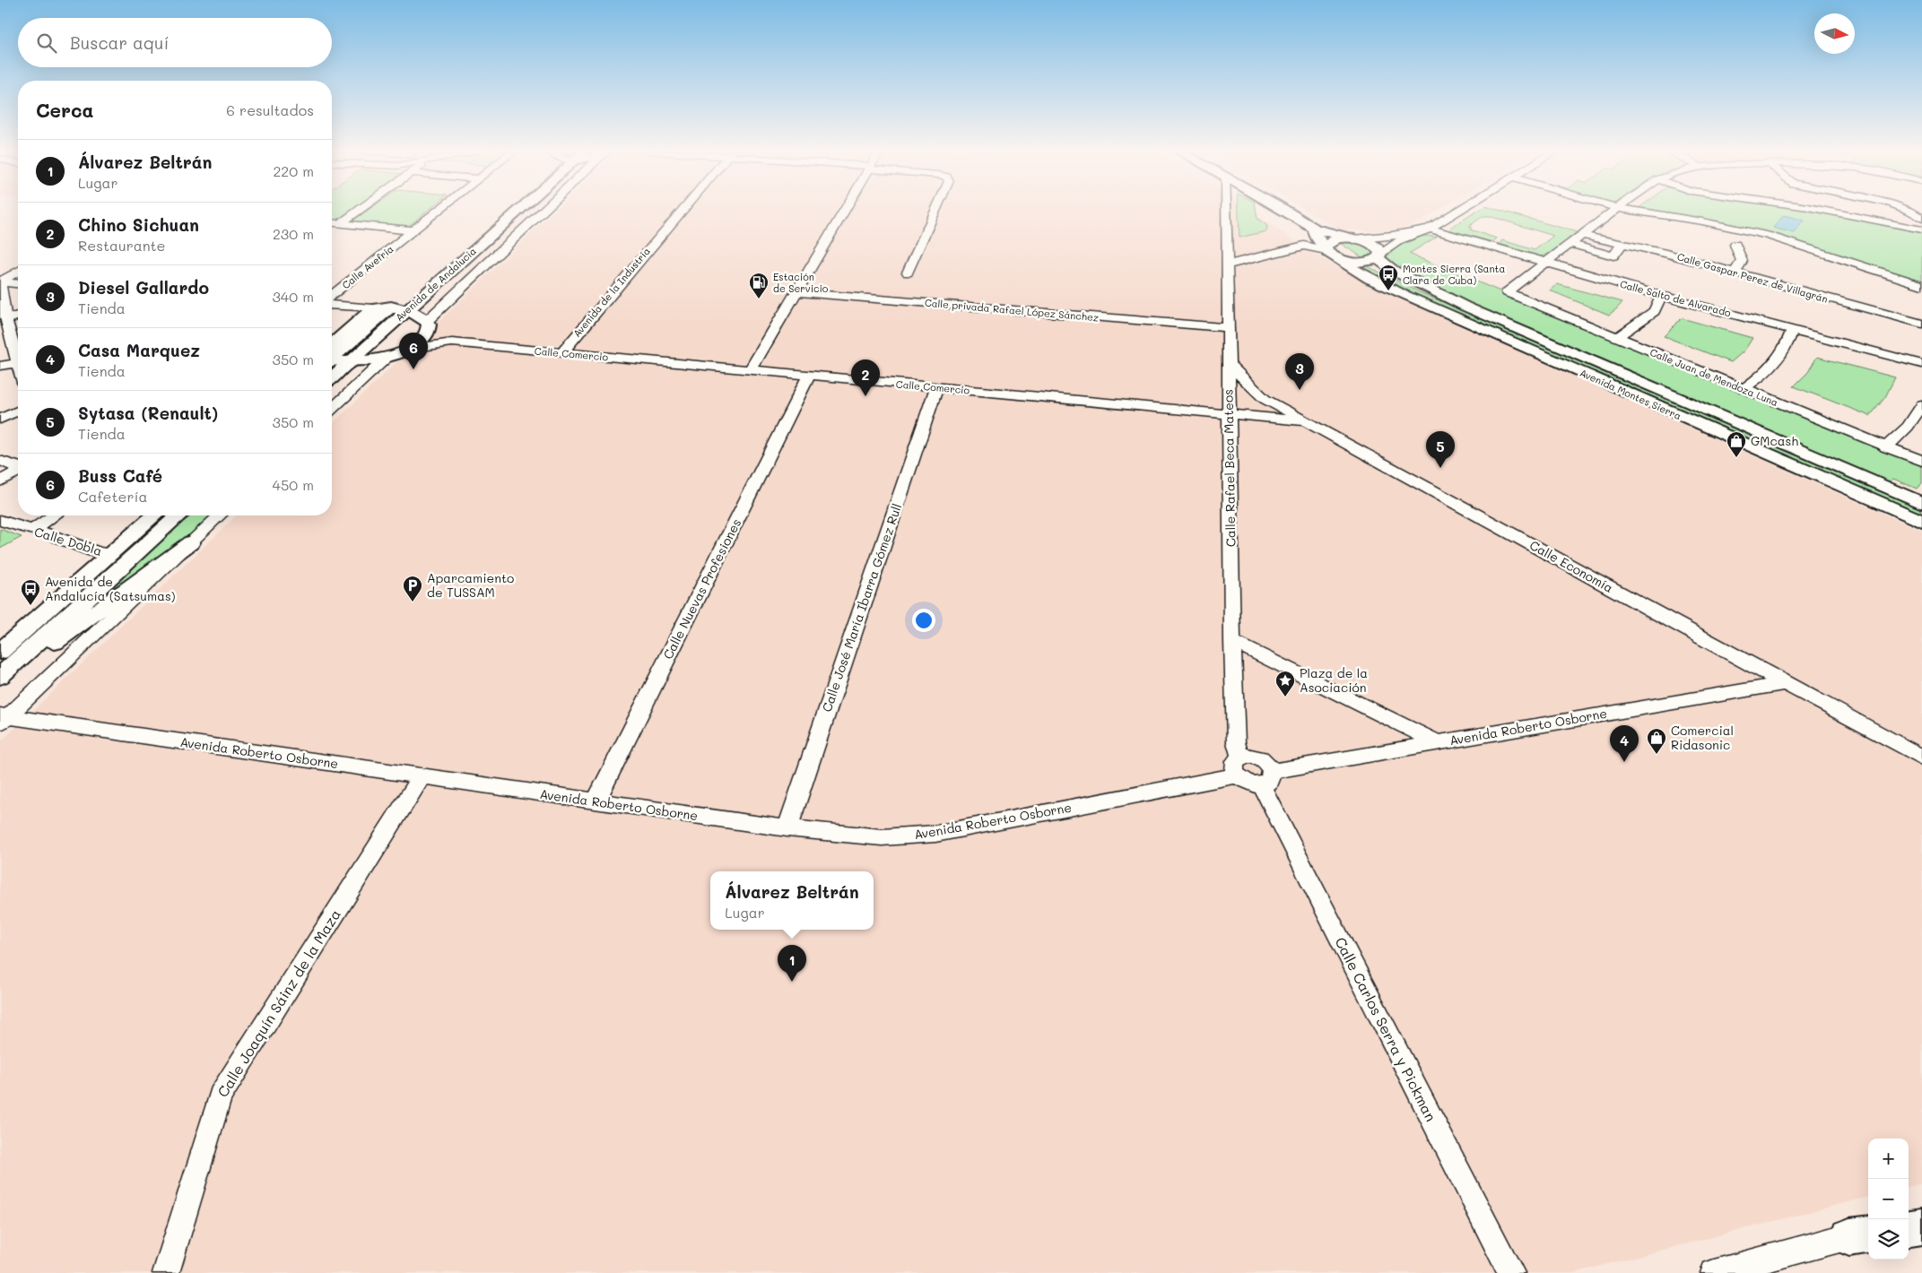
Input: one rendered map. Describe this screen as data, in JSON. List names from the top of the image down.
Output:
{
  "streets": {
    "main road": ["Avenida de Andalucía", "Avenida Montes Sierra"],
    "street": [
      "Calle Avefria",
      "Calle Gaspar Perez de Villagrán",
      "Avenida de la Industria",
      "Calle Salto de Alvarado",
      "Calle privada Rafael López Sánchez",
      "Calle Comercio",
      "Calle Juan de Mendoza Luna",
      "Calle Rafael Beca Mateos",
      "Calle Dobla",
      "Calle Economía",
      "Calle Nuevas Profesiones",
      "Calle José María Ibarra Gómez Rull",
      "Avenida Roberto Osborne",
      "Calle Joaquín Sáinz de la Maza",
      "Calle Carlos Serra y Pickman"
    ]
  },
  "crossings": [
    ["Avenida de la Industria", "Calle Comercio"],
    ["Calle Salto de Alvarado", "Calle Juan de Mendoza Luna"],
    ["Calle privada Rafael López Sánchez", "Calle Rafael Beca Mateos"],
    ["Calle Comercio", "Calle Rafael Beca Mateos"],
    ["Calle Comercio", "Calle Economía"],
    ["Calle Comercio", "Calle Nuevas Profesiones"],
    ["Calle Comercio", "Calle José María Ibarra Gómez Rull"],
    ["Calle Rafael Beca Mateos", "Calle Economía"],
    ["Calle Rafael Beca Mateos", "Avenida Roberto Osborne"],
    ["Calle Rafael Beca Mateos", "Calle Carlos Serra y Pickman"],
    ["Calle Economía", "Avenida Roberto Osborne"],
    ["Calle Nuevas Profesiones", "Avenida Roberto Osborne"],
    ["Calle José María Ibarra Gómez Rull", "Avenida Roberto Osborne"],
    ["Avenida Roberto Osborne", "Calle Joaquín Sáinz de la Maza"],
    ["Avenida Roberto Osborne", "Calle Carlos Serra y Pickman"]
  ],
  "places": {
    "bus stop": ["Montes Sierra (Santa Clara de Cuba)", "Avenida de Andalucía (Satsumas)"],
    "fuel station": ["Estación de Servicio"],
    "shop": ["GMcash", "Comercial Ridasonic"],
    "parking": ["Aparcamiento de TUSSAM"],
    "place": ["Plaza de la Asociación"]
  },
  "north": "right",
  "page": {
    "search": "Buscar aquí",
    "heading": ["Cerca", "6 resultados"],
    "list": [
      {
        "mark": "1",
        "name": "Álvarez Beltrán",
        "note": "Lugar",
        "value": "220 m"
      },
      {
        "mark": "2",
        "name": "Chino Sichuan",
        "note": "Restaurante",
        "value": "230 m"
      },
      {
        "mark": "3",
        "name": "Diesel Gallardo",
        "note": "Tienda",
        "value": "340 m"
      },
      {
        "mark": "4",
        "name": "Casa Marquez",
        "note": "Tienda",
        "value": "350 m"
      },
      {
        "mark": "5",
        "name": "Sytasa (Renault)",
        "note": "Tienda",
        "value": "350 m"
      },
      {
        "mark": "6",
        "name": "Buss Café",
        "note": "Cafetería",
        "value": "450 m"
      }
    ],
    "pins": [
      "6",
      "3",
      "2",
      "5",
      "4",
      "1"
    ],
    "popup": ["Álvarez Beltrán", "Lugar"],
    "map_buttons": ["+", "−"]
  }
}
